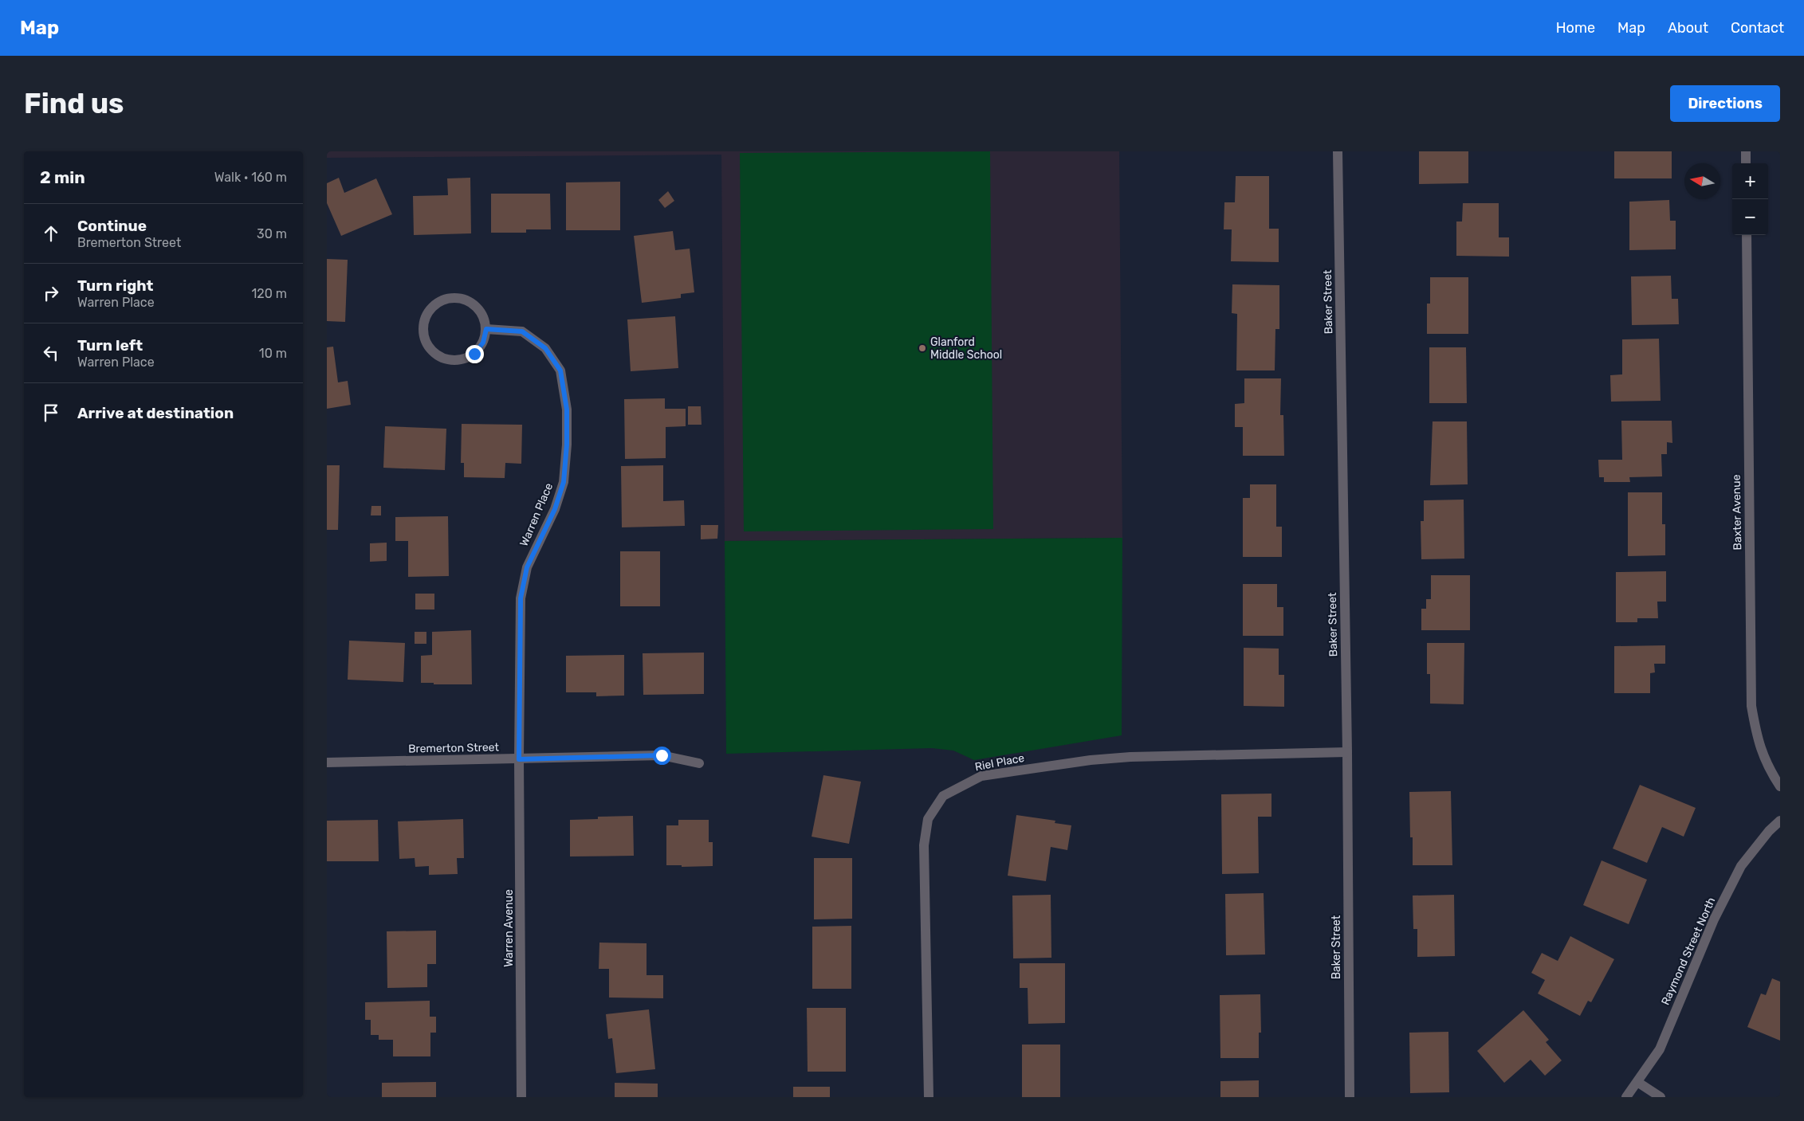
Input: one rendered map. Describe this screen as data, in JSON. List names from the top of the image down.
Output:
{
  "streets": {
    "street": [
      "Baker Street",
      "Baxter Avenue",
      "Warren Place",
      "Bremerton Street",
      "Riel Place",
      "Warren Avenue",
      "Raymond Street North"
    ]
  },
  "crossings": [
    ["Baker Street", "Riel Place"],
    ["Warren Place", "Bremerton Street"],
    ["Warren Place", "Warren Avenue"],
    ["Bremerton Street", "Warren Avenue"]
  ],
  "places": ["Glanford Middle School"],
  "north": "left",
  "page": {
    "header": "Map",
    "nav": [
      "Home",
      "Map",
      "About",
      "Contact"
    ],
    "buttons": "Directions",
    "title": "Find us",
    "heading": ["2 min", "Walk · 160 m"],
    "map_buttons": ["+", "−"],
    "list": [
      ["Continue", "Bremerton Street", "30 m"],
      ["Turn right", "Warren Place", "120 m"],
      ["Turn left", "Warren Place", "10 m"],
      "Arrive at destination"
    ]
  }
}
